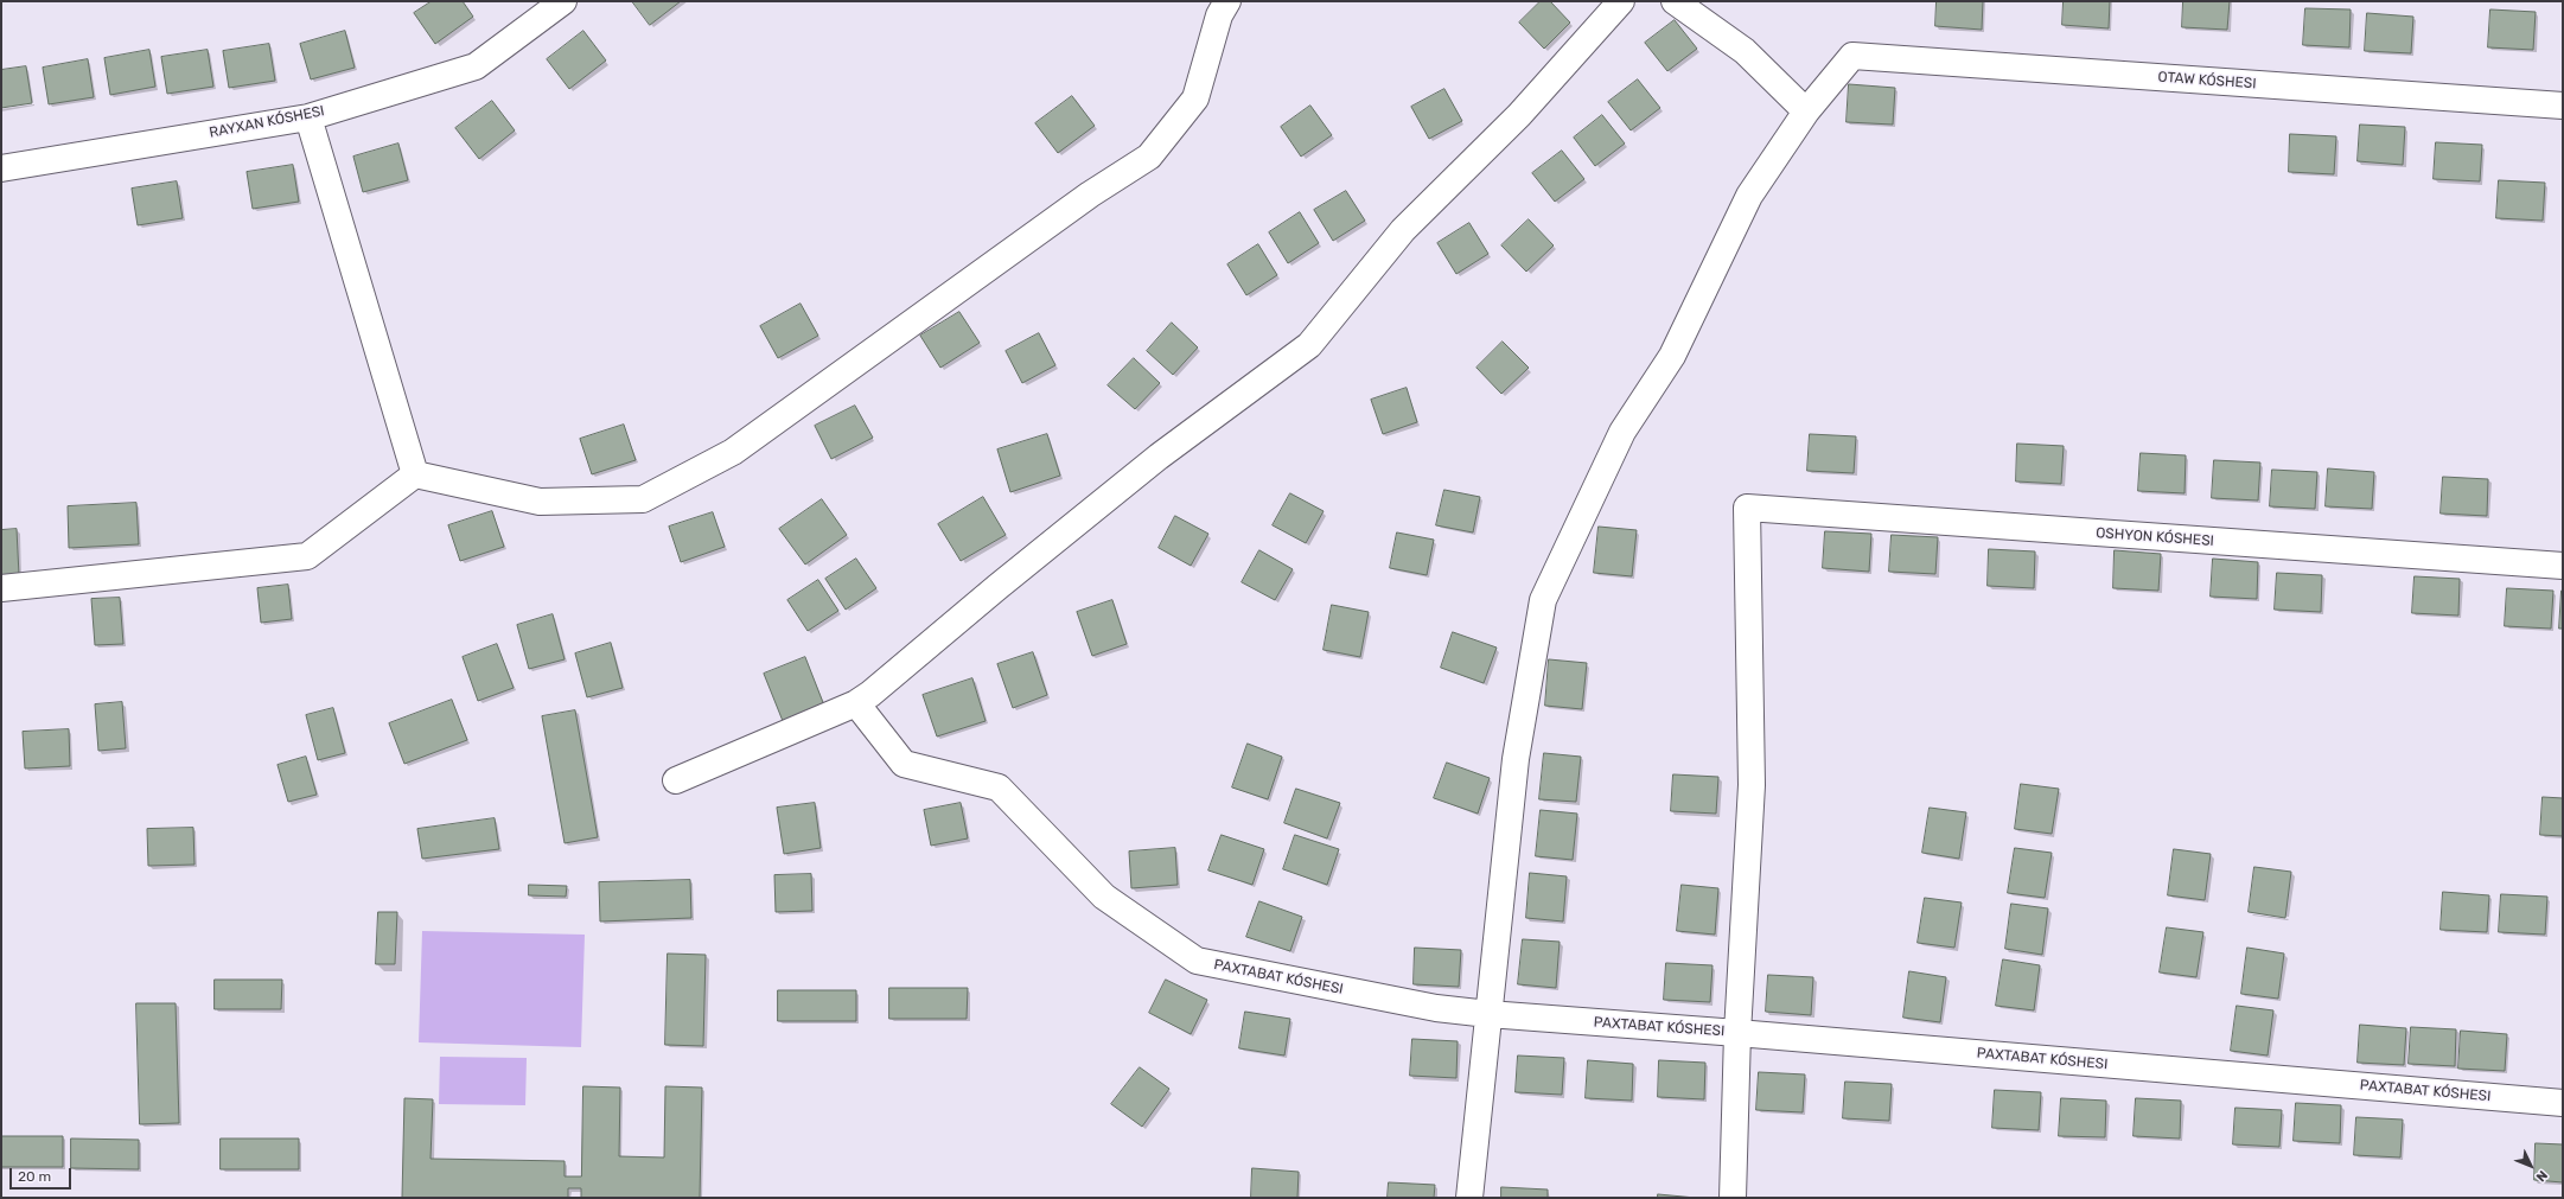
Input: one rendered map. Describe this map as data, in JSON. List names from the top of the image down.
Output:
{
  "streets": {
    "street": [
      "OTAW KÓSHESI",
      "RAYXAN KÓSHESI",
      "OSHYON KÓSHESI",
      "PAXTABAT KÓSHESI"
    ]
  },
  "crossings": [
    ["OSHYON KÓSHESI", "PAXTABAT KÓSHESI"]
  ],
  "scale_bar": "20 m",
  "north": "bottom right"
}
